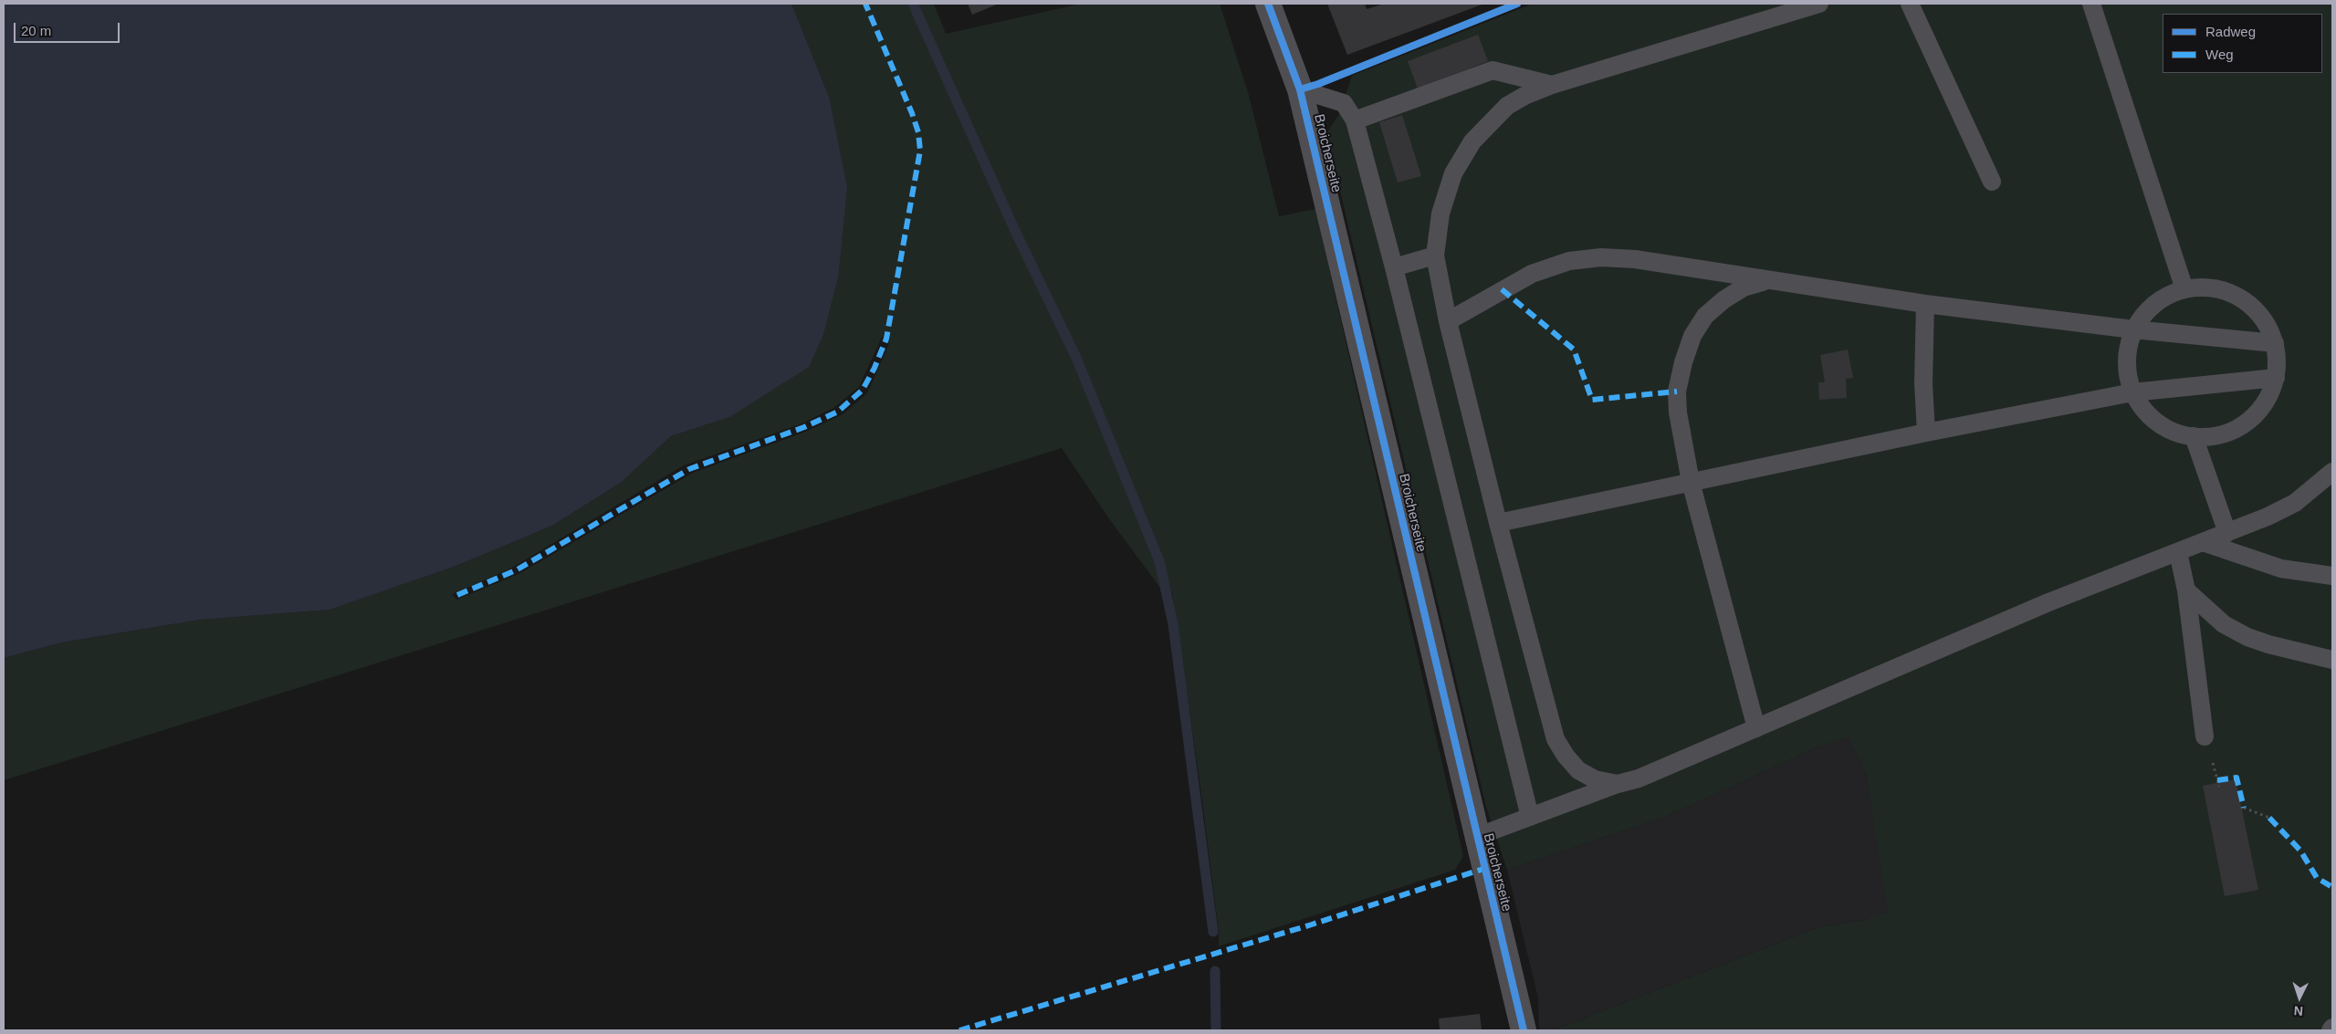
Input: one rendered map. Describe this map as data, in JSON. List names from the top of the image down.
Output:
{
  "streets": {
    "street": ["Broicherseite"]
  },
  "legend": ["Radweg", "Weg"],
  "scale_bar": "20 m",
  "north": "bottom"
}
